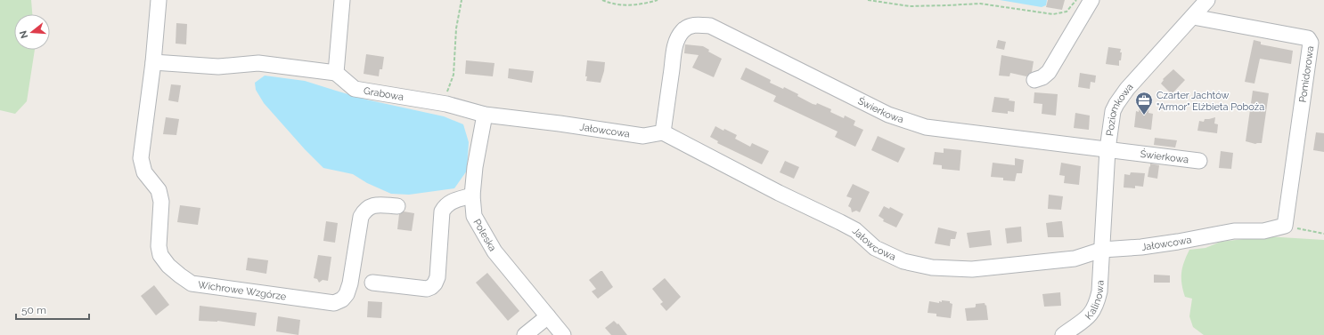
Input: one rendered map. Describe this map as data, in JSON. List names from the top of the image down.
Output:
{
  "streets": {
    "street": [
      "Pomidorowa",
      "Grabowa",
      "Świerkowa",
      "Poziomkowa",
      "Jałowcowa",
      "Poleska",
      "Wichrowe Wzgórze",
      "Kalinowa"
    ]
  },
  "crossings": [
    ["Pomidorowa", "Poziomkowa"],
    ["Pomidorowa", "Jałowcowa"],
    ["Grabowa", "Jałowcowa"],
    ["Świerkowa", "Poziomkowa"],
    ["Świerkowa", "Jałowcowa"],
    ["Poziomkowa", "Jałowcowa"],
    ["Poziomkowa", "Kalinowa"],
    ["Jałowcowa", "Poleska"],
    ["Jałowcowa", "Kalinowa"]
  ],
  "places": {
    "office": ["Czarter Jachtów \"Armor\" Elżbieta Poboża"]
  },
  "scale_bar": "50 m",
  "north": "left"
}
